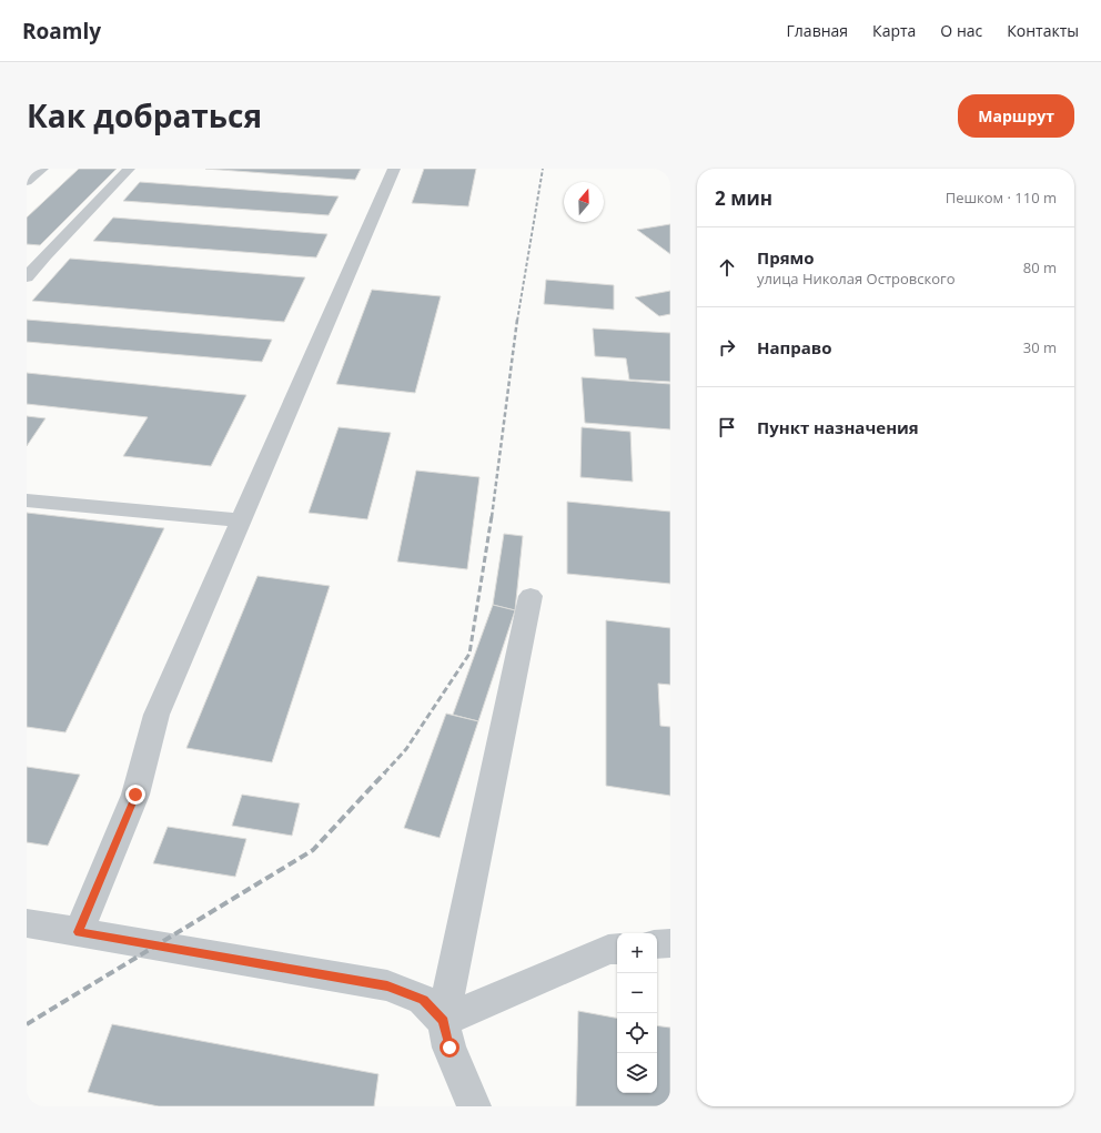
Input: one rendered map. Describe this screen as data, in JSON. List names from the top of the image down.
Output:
{
  "north": "top",
  "page": {
    "header": "Roamly",
    "nav": [
      "Главная",
      "Карта",
      "О нас",
      "Контакты"
    ],
    "title": "Как добраться",
    "buttons": "Маршрут",
    "heading": ["2 мин", "Пешком · 110 m"],
    "list": [
      ["Прямо", "улица Николая Островского", "80 m"],
      ["Направо", "30 m"],
      "Пункт назначения"
    ],
    "map_buttons": ["+", "−"]
  }
}
